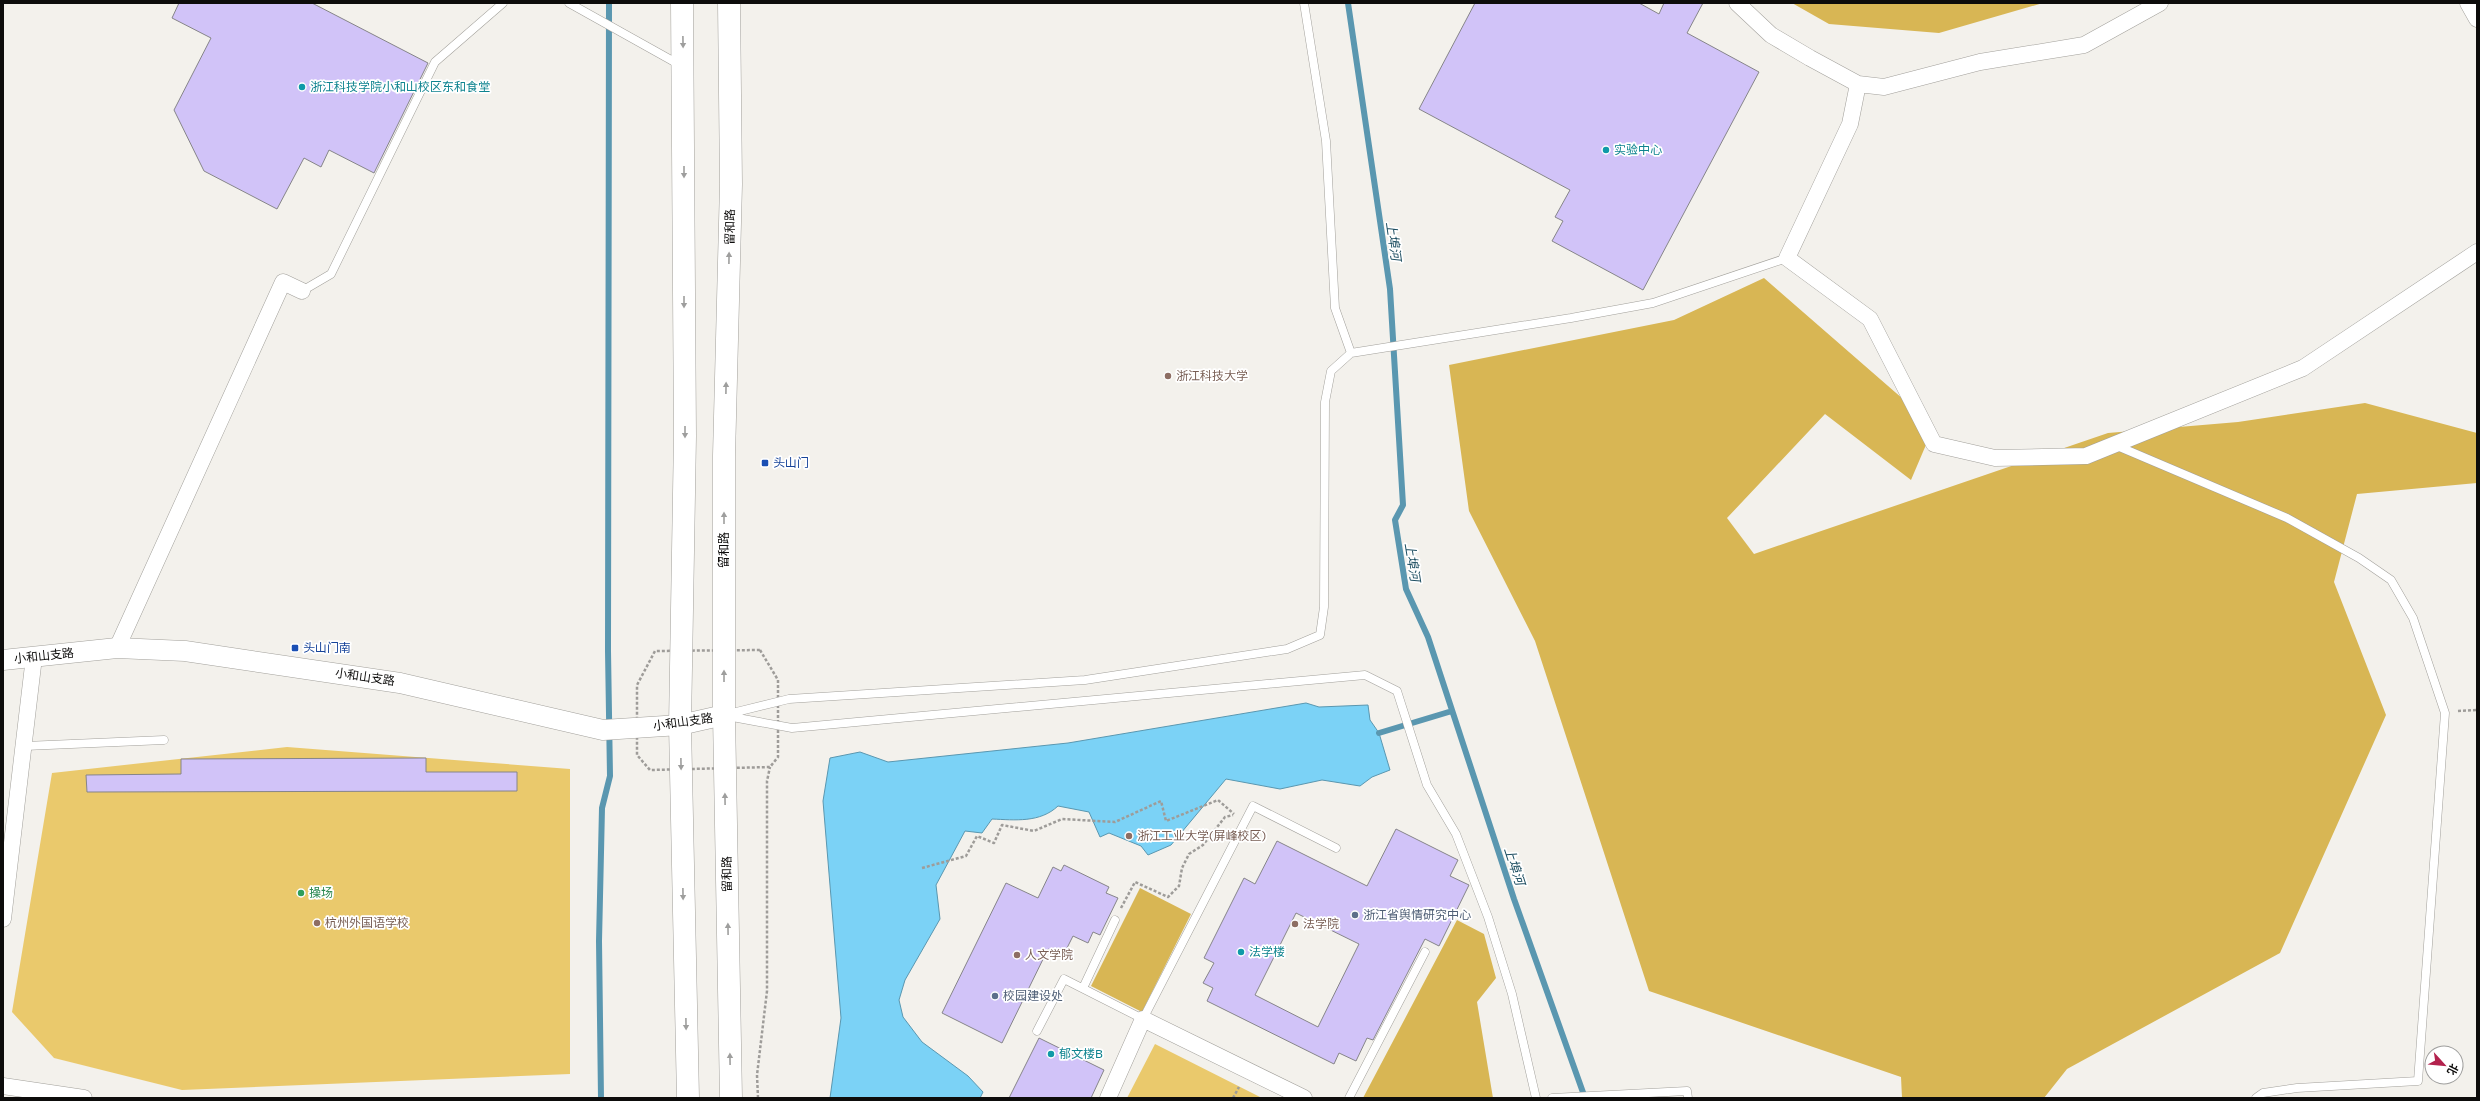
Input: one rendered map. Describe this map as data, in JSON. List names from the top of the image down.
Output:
{
  "streets": {
    "main road": ["留和路"],
    "street": ["小和山支路"]
  },
  "crossings": [
    ["留和路", "小和山支路"]
  ],
  "water": ["上埠河"],
  "places": {
    "other": [
      "浙江科技学院小和山校区东和食堂",
      "实验中心",
      "浙江科技大学",
      "浙江工业大学(屏峰校区)",
      "操场",
      "浙江省舆情研究中心",
      "杭州外国语学校",
      "法学院",
      "法学楼",
      "人文学院",
      "校园建设处",
      "郁文楼B"
    ],
    "transit": ["头山门", "头山门南"]
  },
  "north": "bottom right"
}
